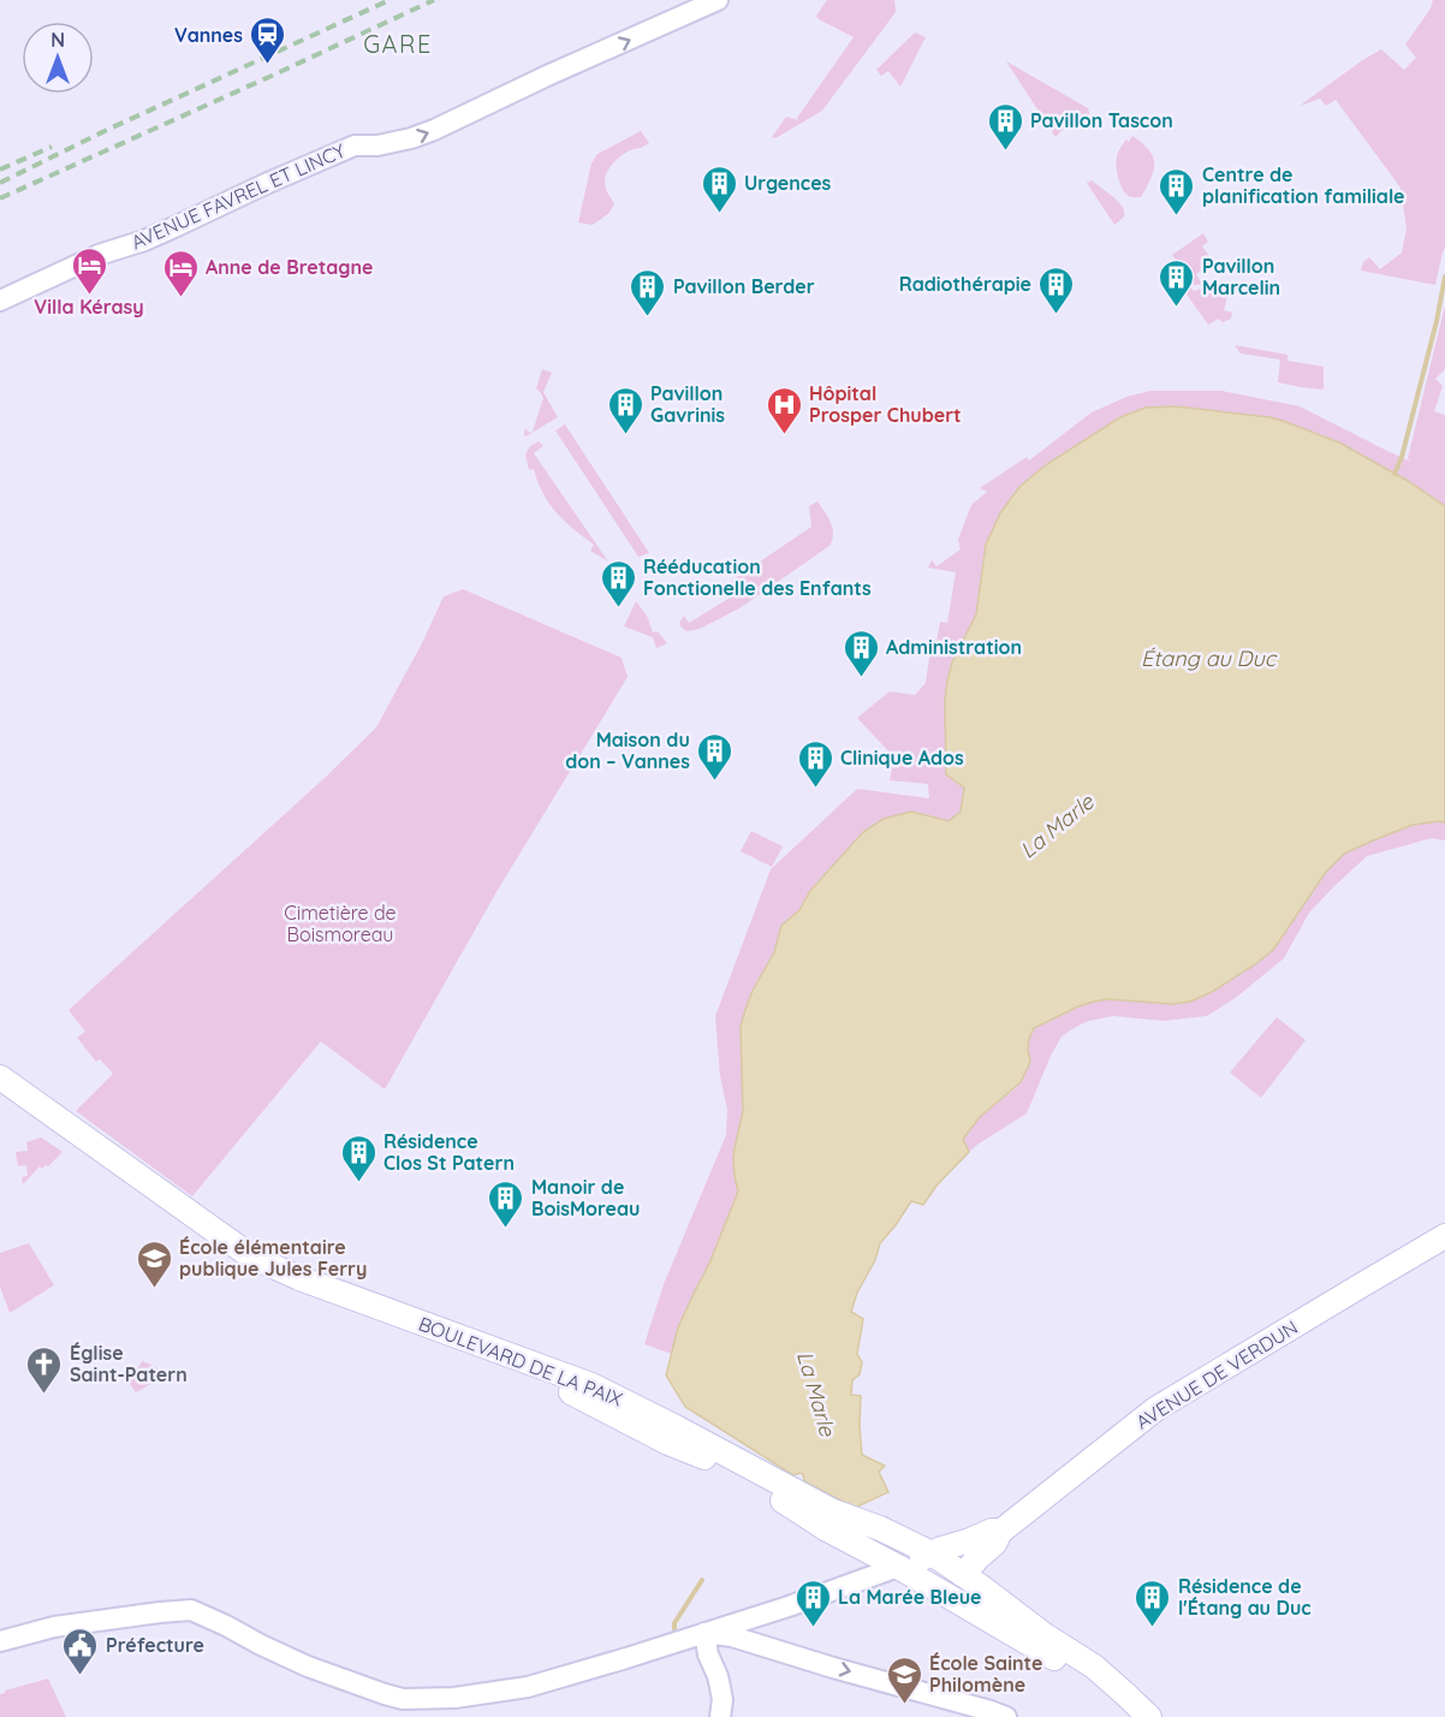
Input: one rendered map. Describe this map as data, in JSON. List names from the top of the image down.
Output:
{
  "streets": {
    "main road": ["BOULEVARD DE LA PAIX", "AVENUE DE VERDUN"],
    "street": ["AVENUE FAVREL ET LINCY"]
  },
  "crossings": [
    ["BOULEVARD DE LA PAIX", "AVENUE DE VERDUN"]
  ],
  "one_way": ["AVENUE FAVREL ET LINCY"],
  "districts": ["GARE"],
  "water": ["Étang au Duc", "La Marle"],
  "parks": ["Cimetière de Boismoreau"],
  "places": {
    "station": ["Vannes"],
    "building": [
      "Pavillon Tascon",
      "Urgences",
      "Centre de planification familiale",
      "Pavillon Marcelin",
      "Radiothérapie",
      "Pavillon Berder",
      "Pavillon Gavrinis",
      "Rééducation Fonctionelle des Enfants",
      "Administration",
      "Maison du don – Vannes",
      "Clinique Ados",
      "Résidence Clos St Patern",
      "Manoir de BoisMoreau",
      "La Marée Bleue",
      "Résidence de l'Étang au Duc"
    ],
    "hotel": ["Villa Kérasy", "Anne de Bretagne"],
    "hospital": ["Hôpital Prosper Chubert"],
    "school or university": ["École élémentaire publique Jules Ferry", "École Sainte Philomène"],
    "church": ["Église Saint-Patern"],
    "public building": ["Préfecture"]
  },
  "north": "top"
}
